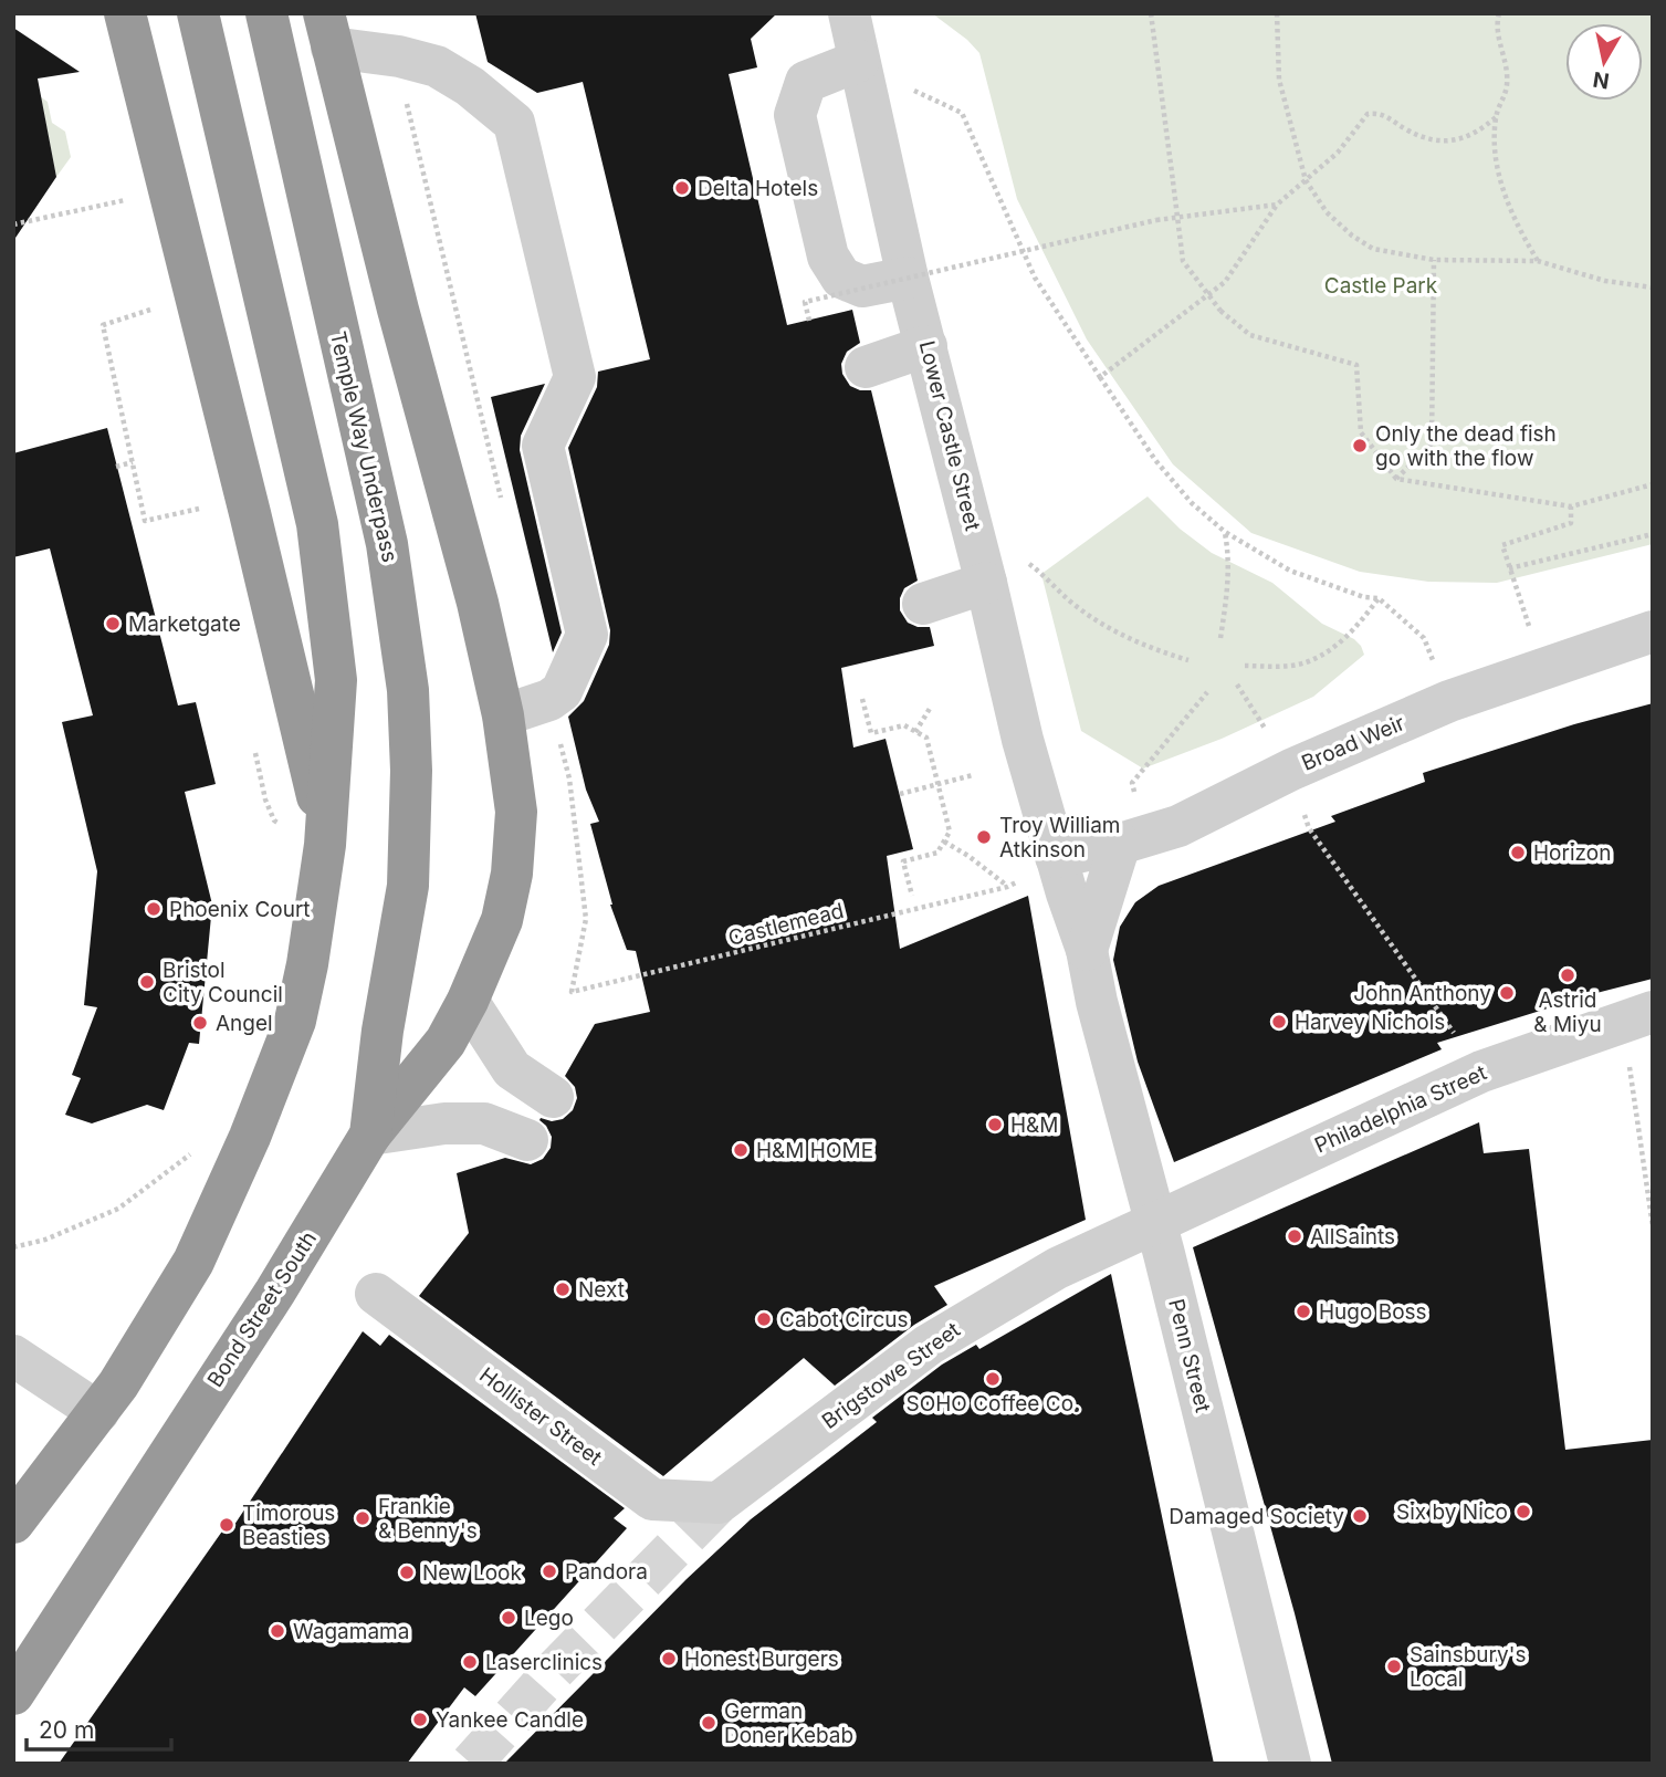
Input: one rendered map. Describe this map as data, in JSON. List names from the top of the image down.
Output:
{
  "streets": {
    "highway": ["Temple Way Underpass", "Bond Street South"],
    "street": [
      "Lower Castle Street",
      "Broad Weir",
      "Philadelphia Street",
      "Penn Street",
      "Brigstowe Street",
      "Hollister Street"
    ],
    "path": ["Castlemead"]
  },
  "crossings": [
    ["Lower Castle Street", "Broad Weir"],
    ["Lower Castle Street", "Penn Street"],
    ["Temple Way Underpass", "Bond Street South"],
    ["Broad Weir", "Penn Street"],
    ["Philadelphia Street", "Penn Street"],
    ["Philadelphia Street", "Brigstowe Street"],
    ["Penn Street", "Brigstowe Street"],
    ["Brigstowe Street", "Hollister Street"]
  ],
  "parks": ["Castle Park"],
  "places": [
    "Delta Hotels",
    "Only the dead fish go with the flow",
    "Marketgate",
    "Troy William Atkinson",
    "Horizon",
    "Phoenix Court",
    "Astrid & Miyu",
    "Bristol City Council",
    "John Anthony",
    "Harvey Nichols",
    "Angel",
    "H&M",
    "H&M HOME",
    "AllSaints",
    "Next",
    "Hugo Boss",
    "Cabot Circus",
    "SOHO Coffee Co.",
    "Six by Nico",
    "Damaged Society",
    "Frankie & Benny's",
    "Timorous Beasties",
    "Pandora",
    "New Look",
    "Lego",
    "Wagamama",
    "Honest Burgers",
    "Laserclinics",
    "Sainsbury's Local",
    "Yankee Candle",
    "German Doner Kebab"
  ],
  "scale_bar": "20 m",
  "north": "bottom"
}
